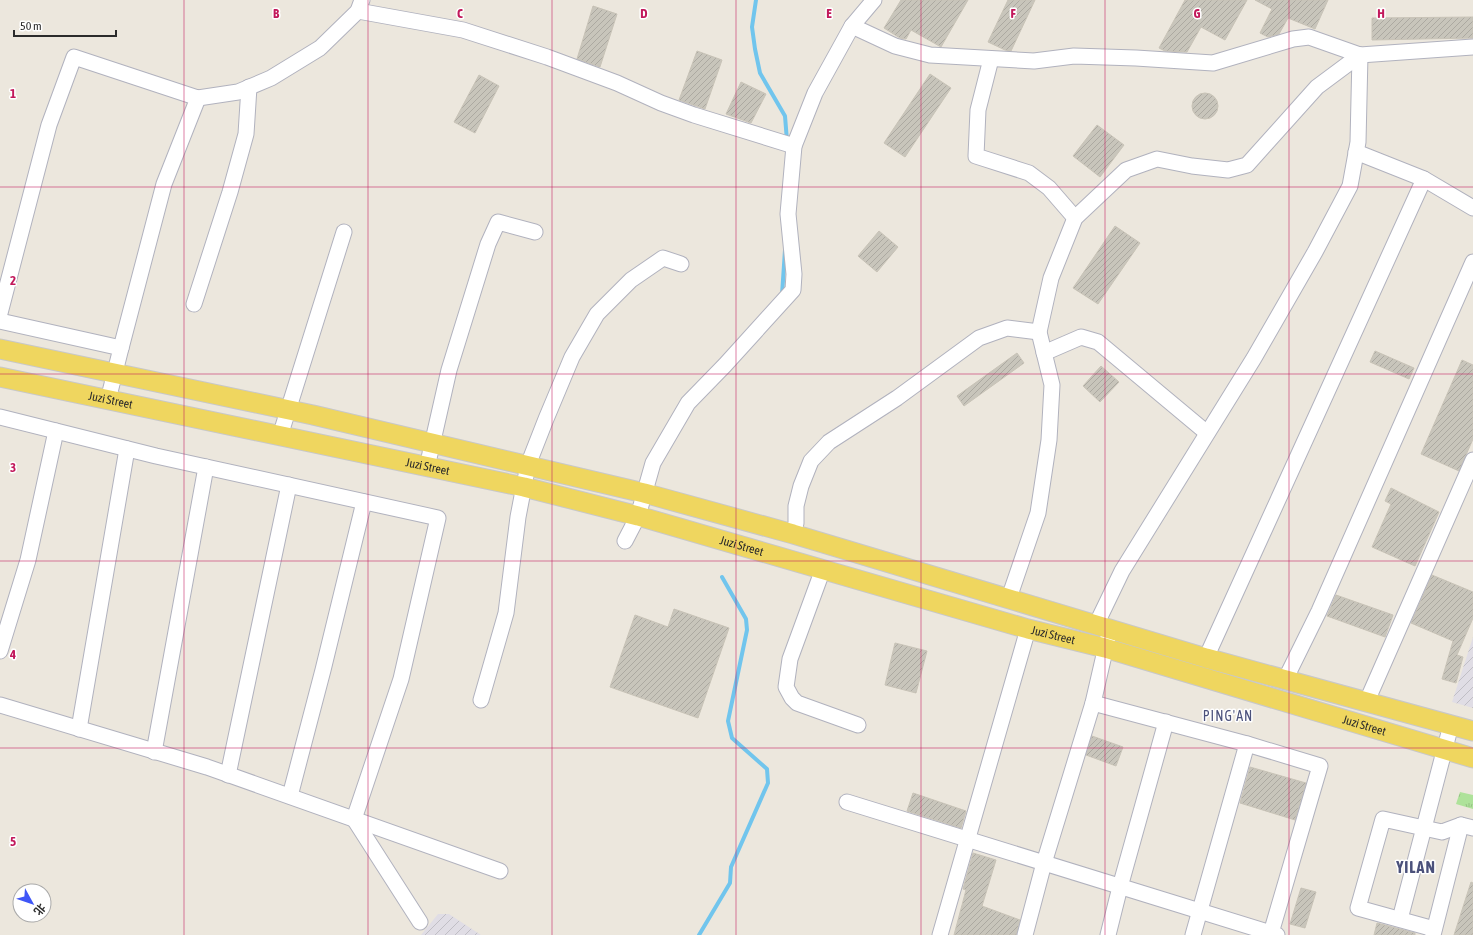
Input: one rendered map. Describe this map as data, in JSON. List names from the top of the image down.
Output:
{
  "streets": {
    "main road": ["Juzi Street"]
  },
  "districts": ["PING'AN", "YILAN"],
  "scale_bar": "50 m",
  "north": "bottom right",
  "grid": {
    "columns": [
      "B",
      "C",
      "D",
      "E",
      "F",
      "G",
      "H"
    ],
    "rows": [
      "1",
      "2",
      "3",
      "4",
      "5"
    ]
  }
}
